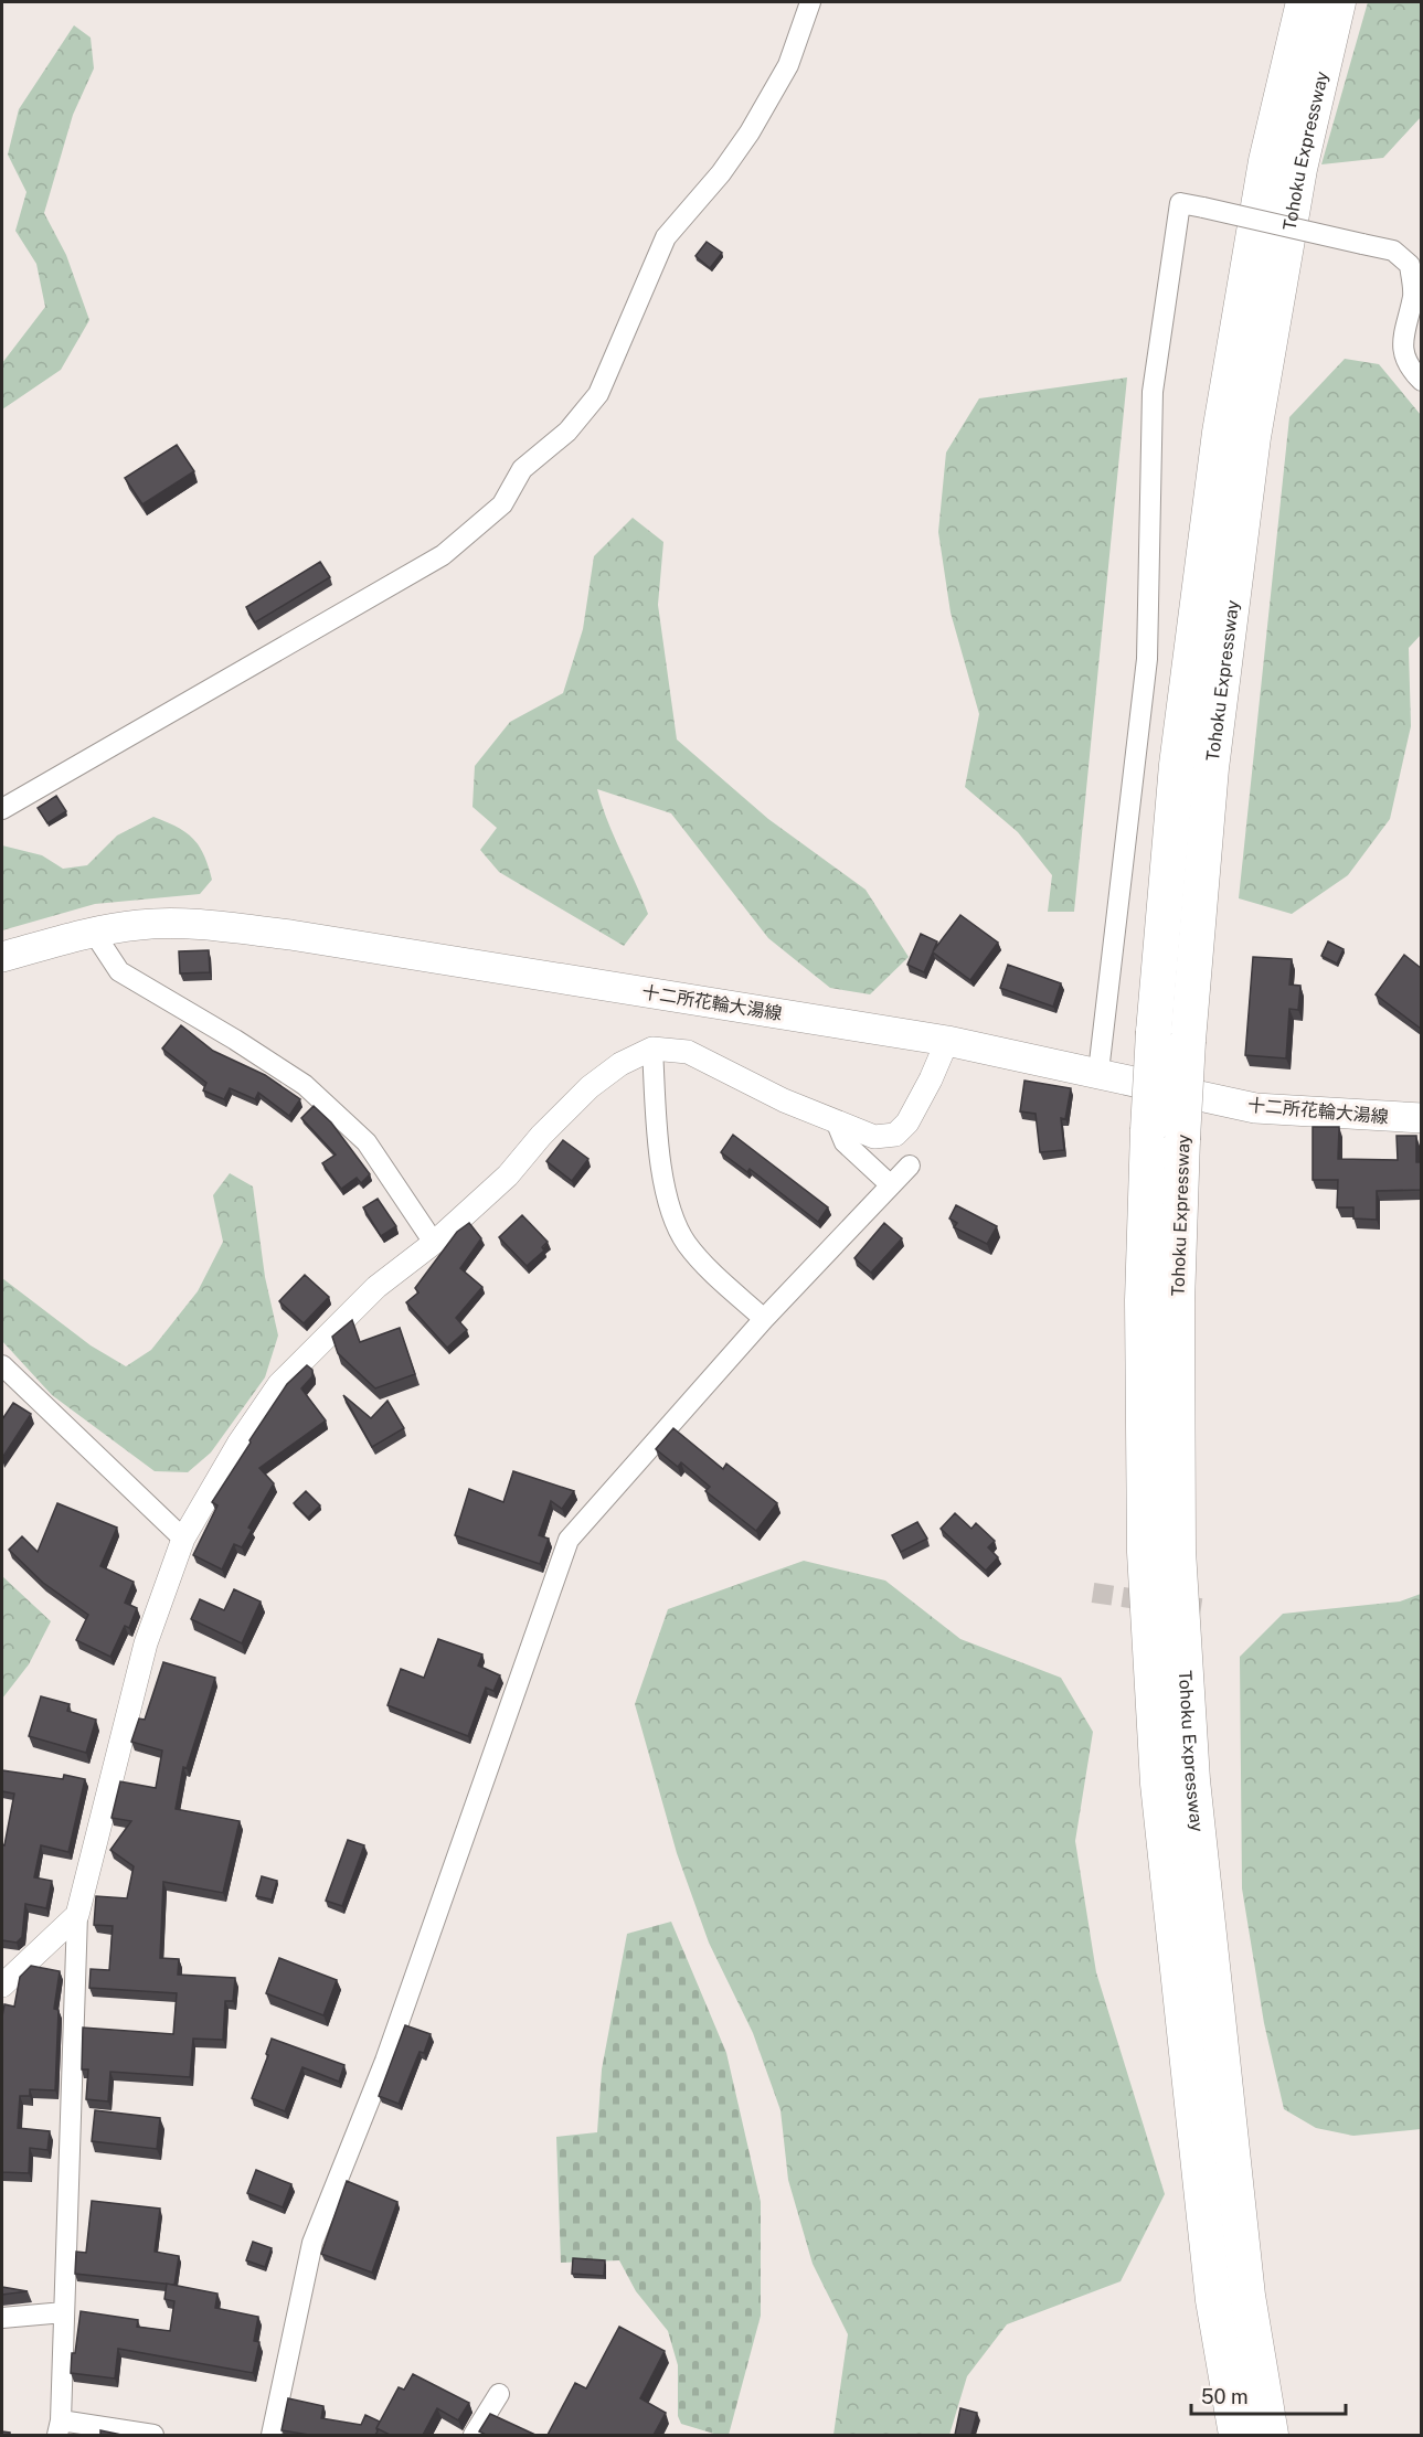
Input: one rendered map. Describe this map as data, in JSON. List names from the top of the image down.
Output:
{
  "streets": {
    "highway": ["Tohoku Expressway"],
    "main road": ["十二所花輪大湯線"]
  },
  "scale_bar": "50 m"
}
